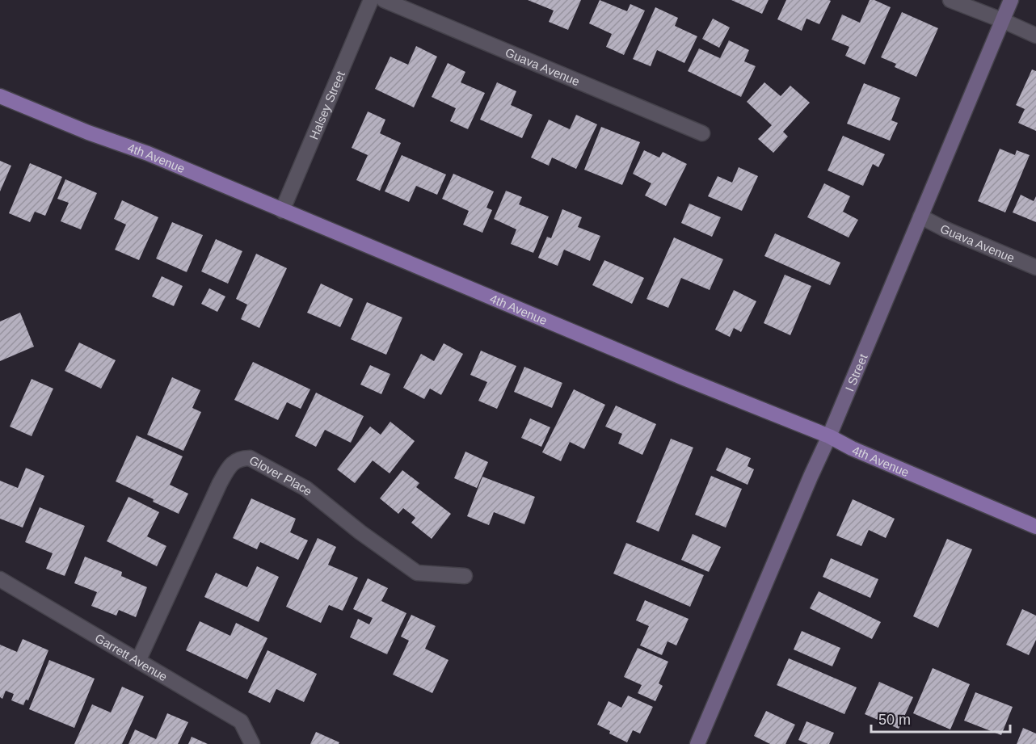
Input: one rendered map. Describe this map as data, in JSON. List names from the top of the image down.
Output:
{
  "streets": {
    "main road": ["4th Avenue"],
    "street": [
      "Guava Avenue",
      "Halsey Street",
      "I Street",
      "Glover Place",
      "Garrett Avenue"
    ]
  },
  "crossings": [
    ["Guava Avenue", "I Street"],
    ["Halsey Street", "4th Avenue"],
    ["4th Avenue", "I Street"],
    ["Glover Place", "Garrett Avenue"]
  ],
  "scale_bar": "50 m"
}
